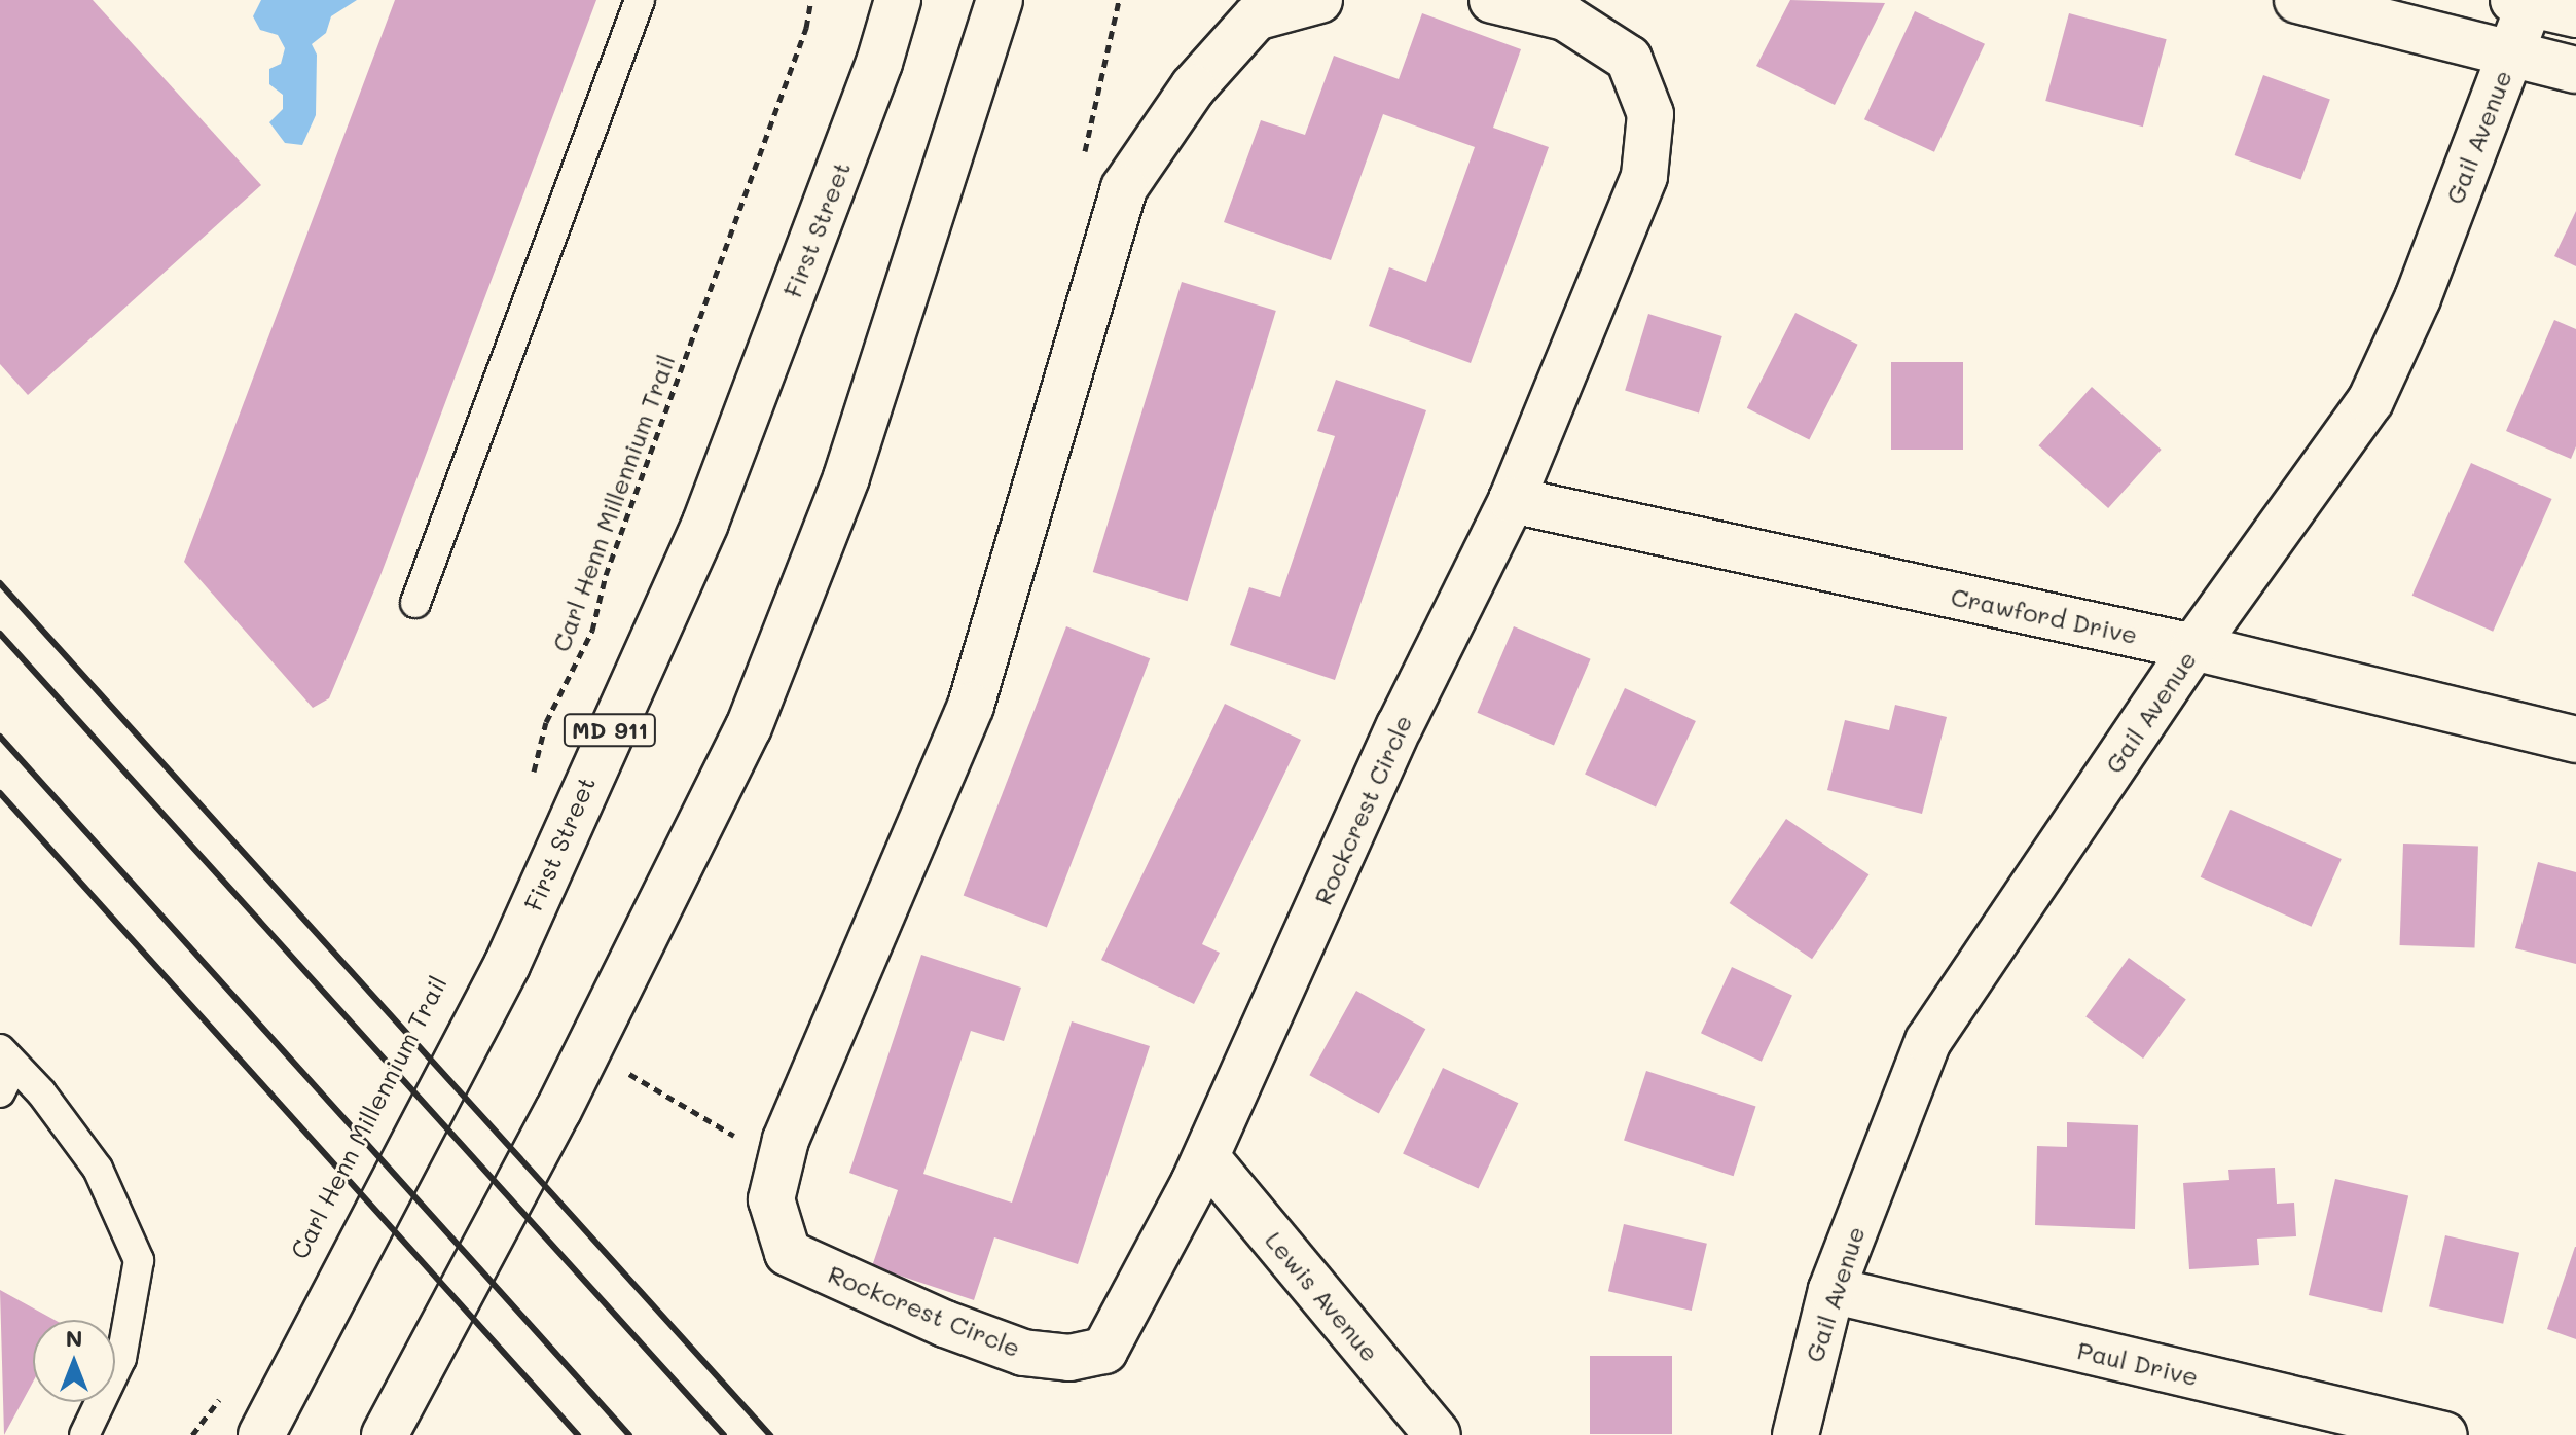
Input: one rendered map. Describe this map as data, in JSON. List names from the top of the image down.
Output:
{
  "streets": {
    "street": [
      "Gail Avenue",
      "First Street",
      "Crawford Drive",
      "MD 911",
      "Rockcrest Circle",
      "Lewis Avenue",
      "Paul Drive"
    ],
    "path": ["Carl Henn Millennium Trail"]
  },
  "crossings": [
    ["Gail Avenue", "Crawford Drive"],
    ["Gail Avenue", "Paul Drive"],
    ["Crawford Drive", "Rockcrest Circle"],
    ["Rockcrest Circle", "Lewis Avenue"]
  ],
  "north": "top"
}
